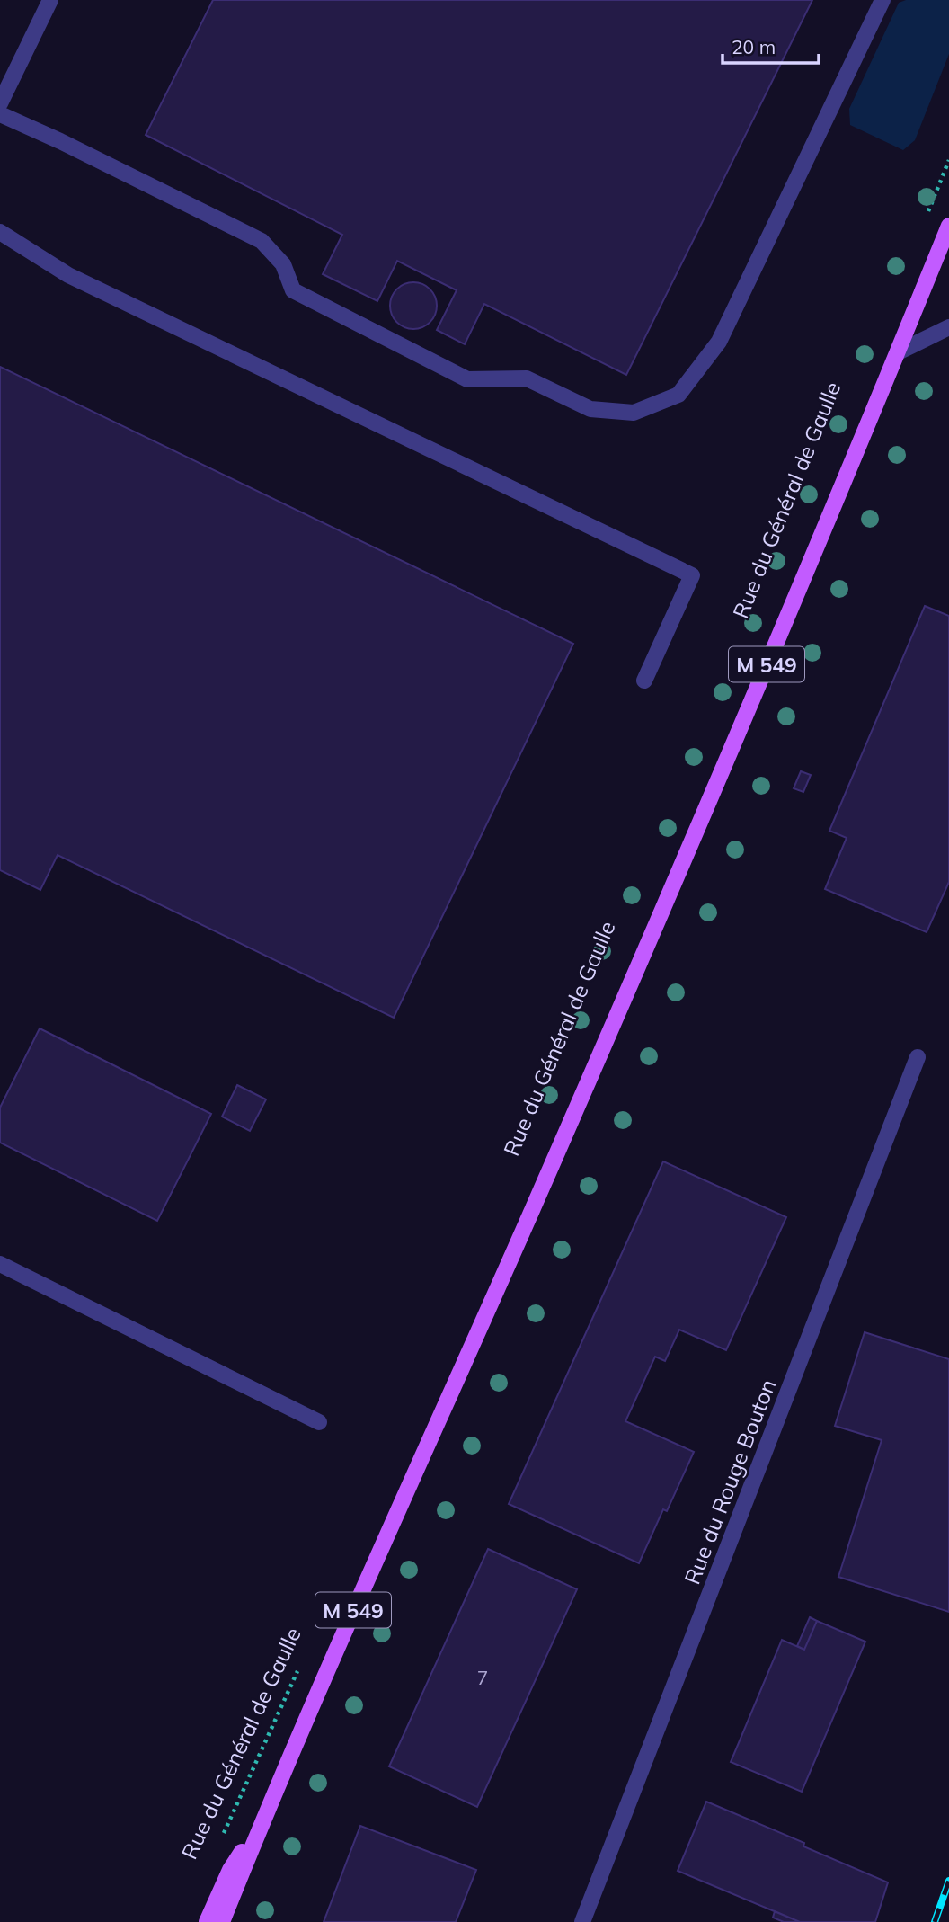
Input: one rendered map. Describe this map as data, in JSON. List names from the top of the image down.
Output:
{
  "streets": {
    "main road": ["Rue du Général de Gaulle", "M 549"],
    "street": ["Rue du Rouge Bouton"]
  },
  "house_numbers": ["7"],
  "scale_bar": "20 m"
}
